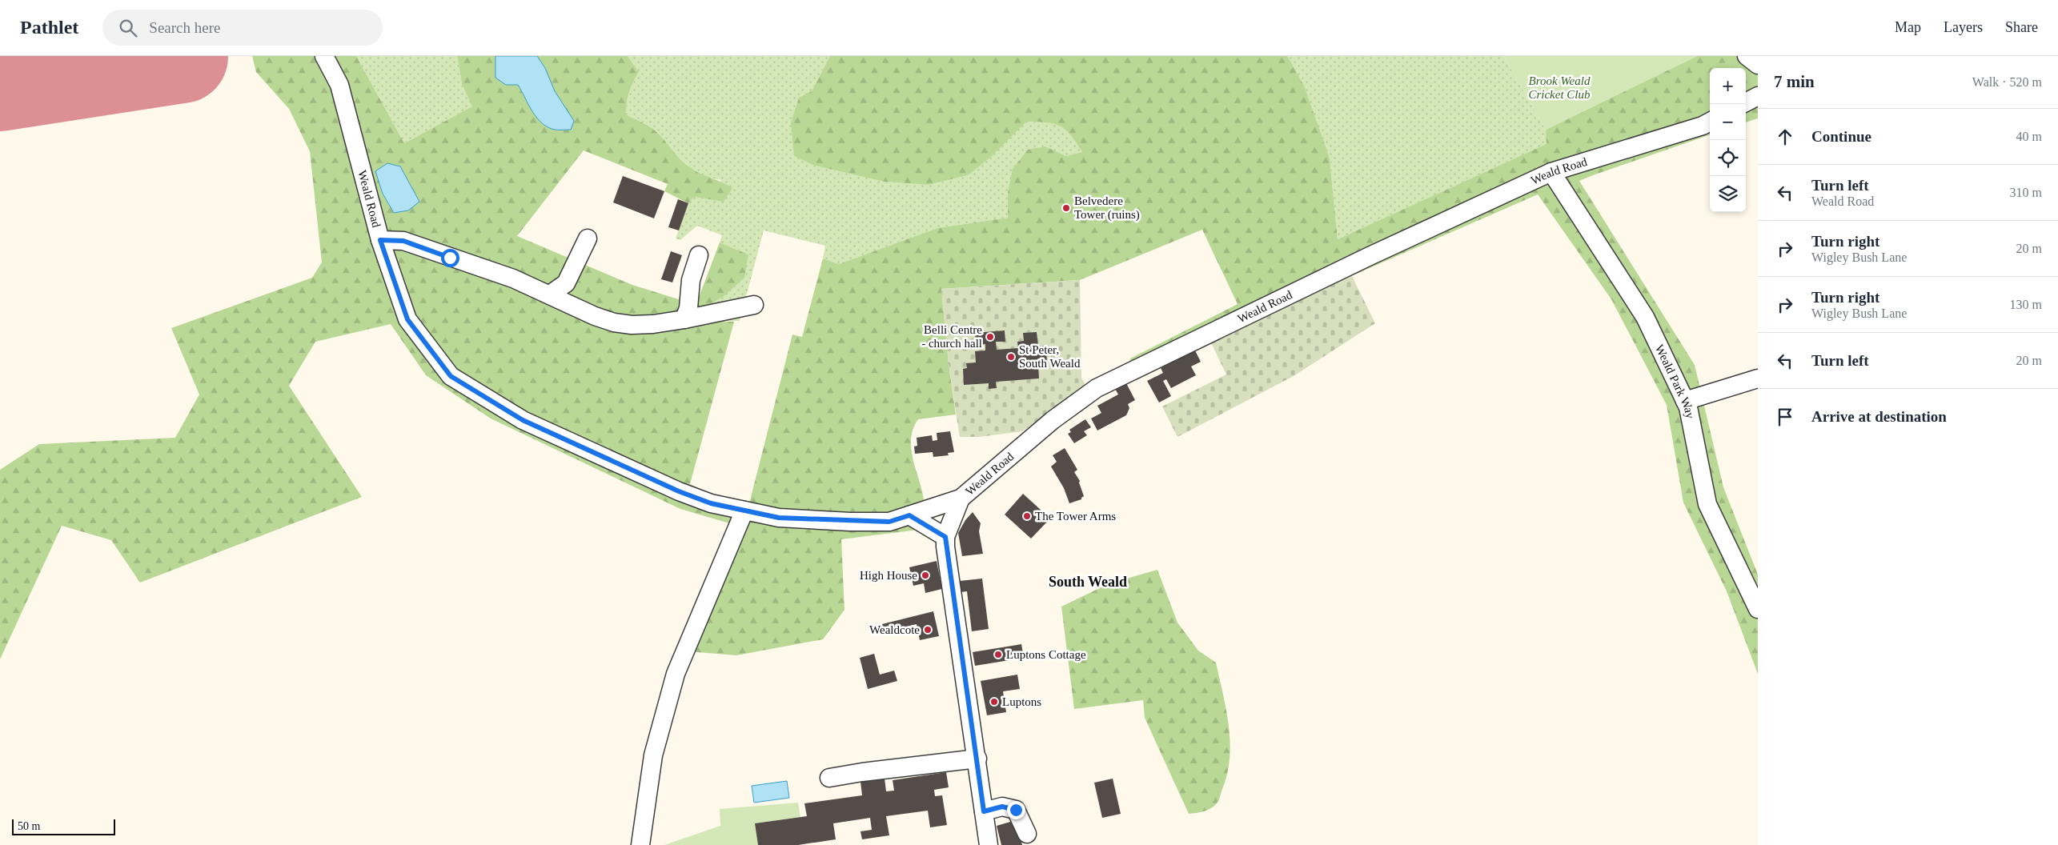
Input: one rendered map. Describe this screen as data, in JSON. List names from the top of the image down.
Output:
{
  "streets": {
    "street": ["Weald Road", "Weald Park Way"]
  },
  "crossings": [
    ["Weald Road", "Weald Park Way"]
  ],
  "districts": ["South Weald"],
  "parks": ["Brook Weald Cricket Club"],
  "places": [
    "Belvedere Tower (ruins)",
    "Belli Centre - church hall",
    "St Peter, South Weald",
    "The Tower Arms",
    "High House",
    "Wealdcote",
    "Luptons Cottage",
    "Luptons"
  ],
  "scale_bar": "50 m",
  "page": {
    "header": "Pathlet",
    "search": "Search here",
    "nav": ["Map", "Layers", "Share"],
    "heading": ["7 min", "Walk · 520 m"],
    "map_buttons": ["+", "−"],
    "list": [
      ["Continue", "40 m"],
      ["Turn left", "Weald Road", "310 m"],
      ["Turn right", "Wigley Bush Lane", "20 m"],
      ["Turn right", "Wigley Bush Lane", "130 m"],
      ["Turn left", "20 m"],
      "Arrive at destination"
    ],
    "scale": "50 m"
  }
}
